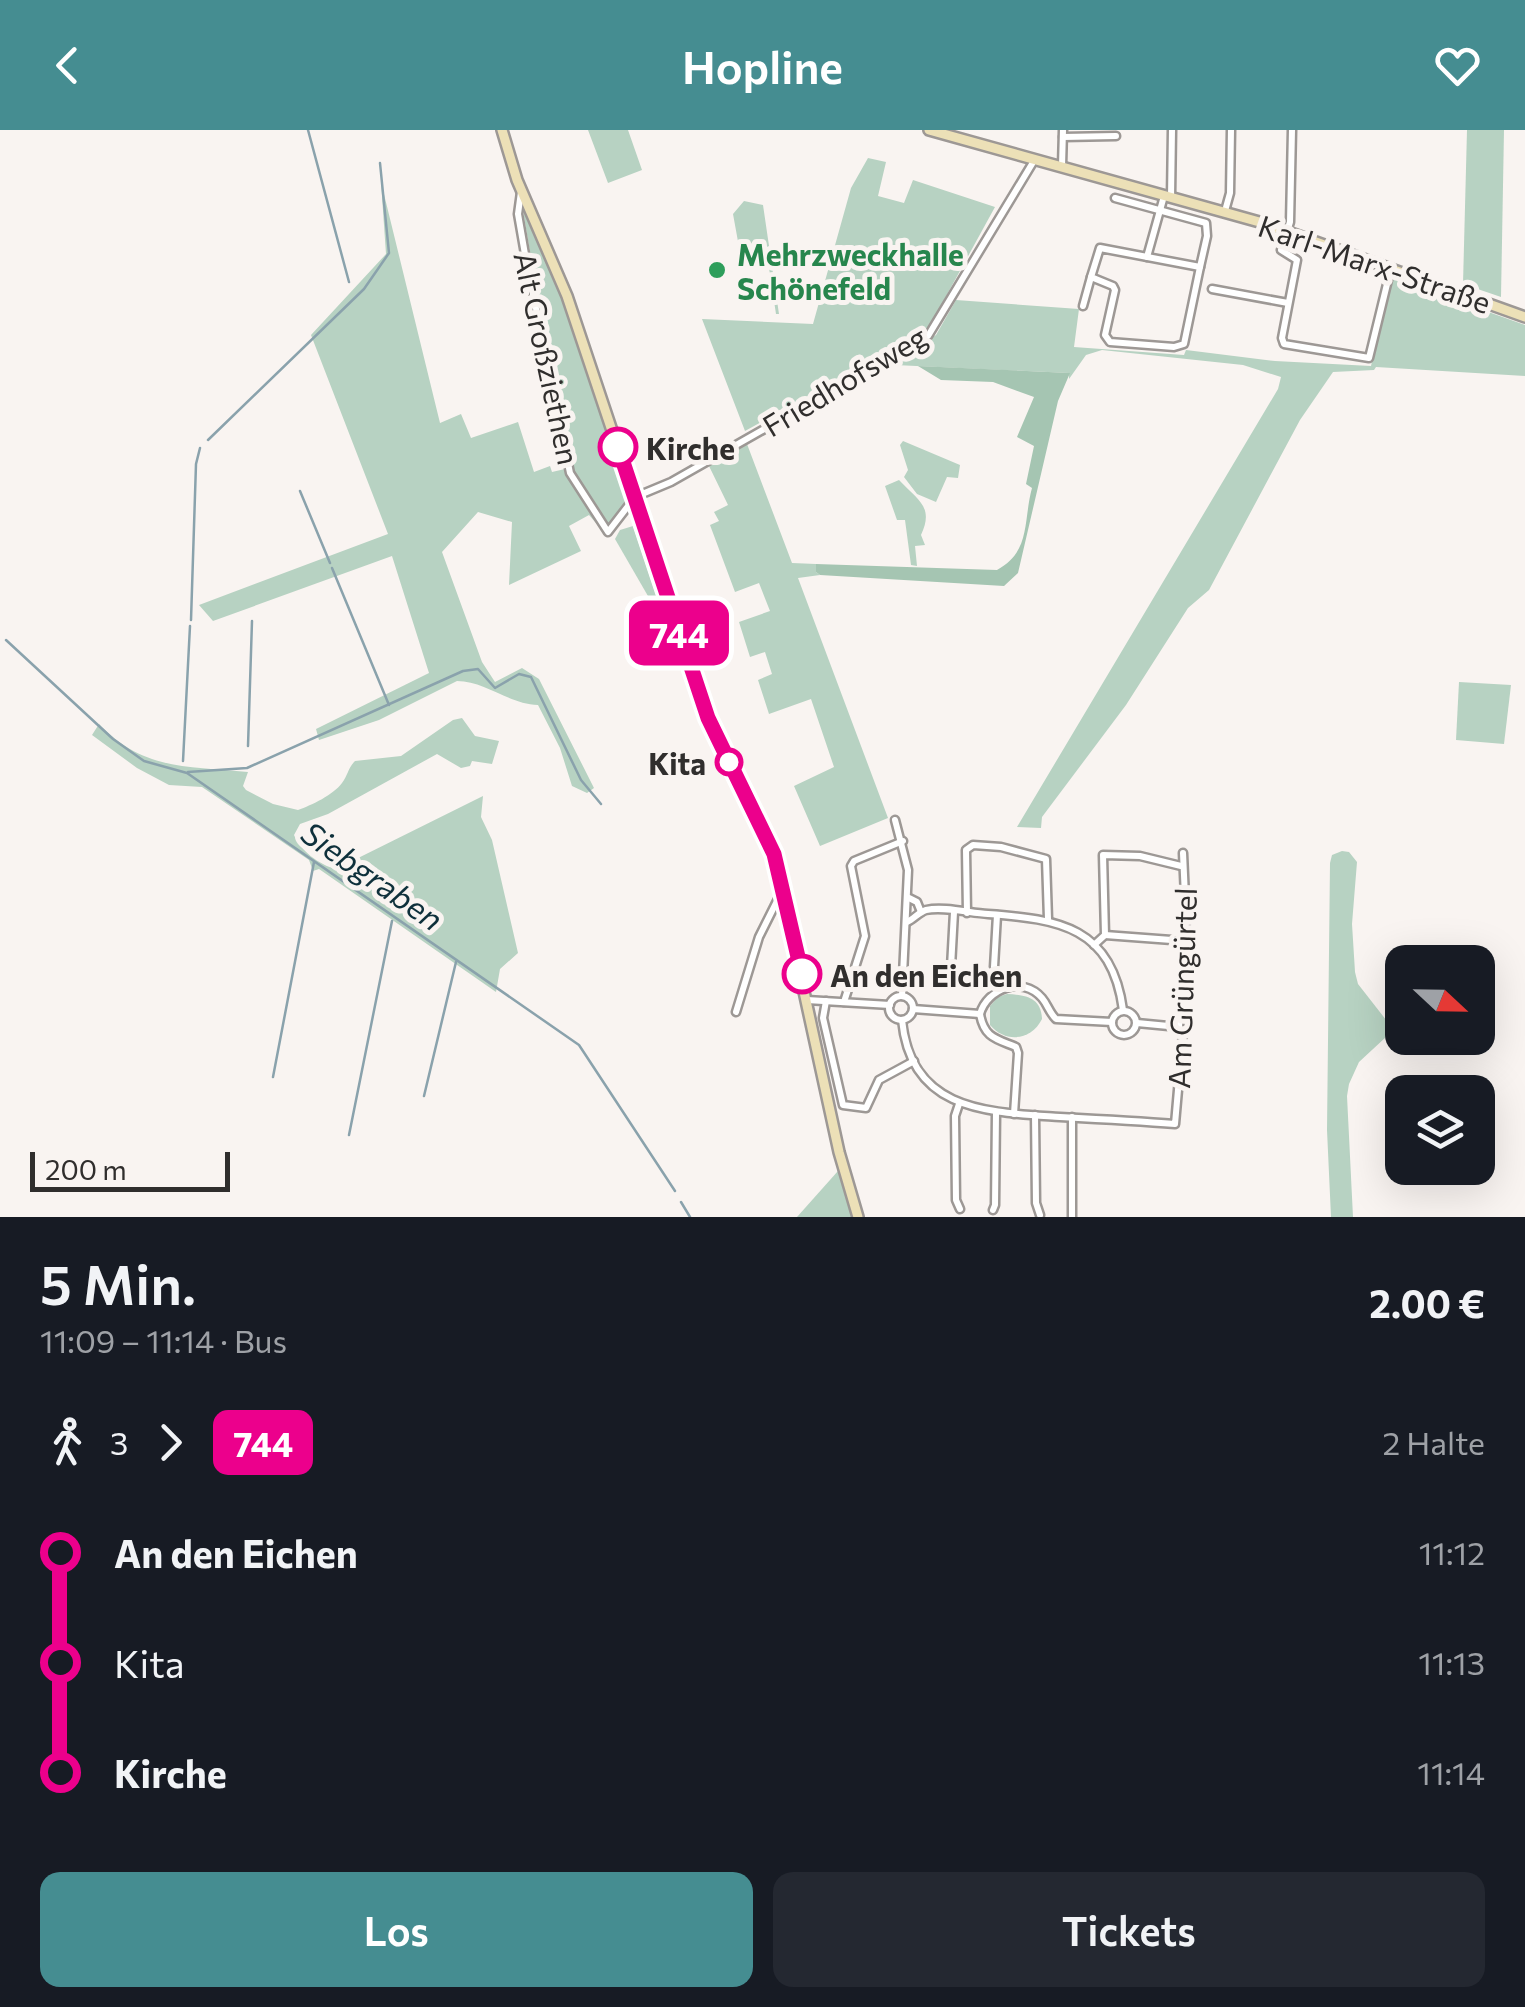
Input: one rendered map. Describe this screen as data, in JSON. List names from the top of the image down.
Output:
{
  "streets": {
    "street": [
      "Karl-Marx-Straße",
      "Alt Großziethen",
      "Friedhofsweg",
      "Am Grüngürtel"
    ]
  },
  "crossings": [
    ["Karl-Marx-Straße", "Friedhofsweg"],
    ["Alt Großziethen", "Friedhofsweg"]
  ],
  "water": ["Siebgraben"],
  "places": [
    "Mehrzweckhalle Schönefeld",
    "Kirche",
    "Kita",
    "An den Eichen"
  ],
  "lines": ["bus line 744"],
  "scale_bar": "200 m",
  "north": "right",
  "page": {
    "header": "Hopline",
    "on_map": "744",
    "scale": "200 m",
    "heading": ["5 Min.", "11:09 – 11:14 · Bus", "2.00 €"],
    "legs": ["3", "744", "2 Halte"],
    "list": [
      {
        "name": "An den Eichen",
        "value": "11:12"
      },
      {
        "name": "Kita",
        "value": "11:13"
      },
      {
        "name": "Kirche",
        "value": "11:14"
      }
    ],
    "buttons": ["Los", "Tickets"]
  }
}
